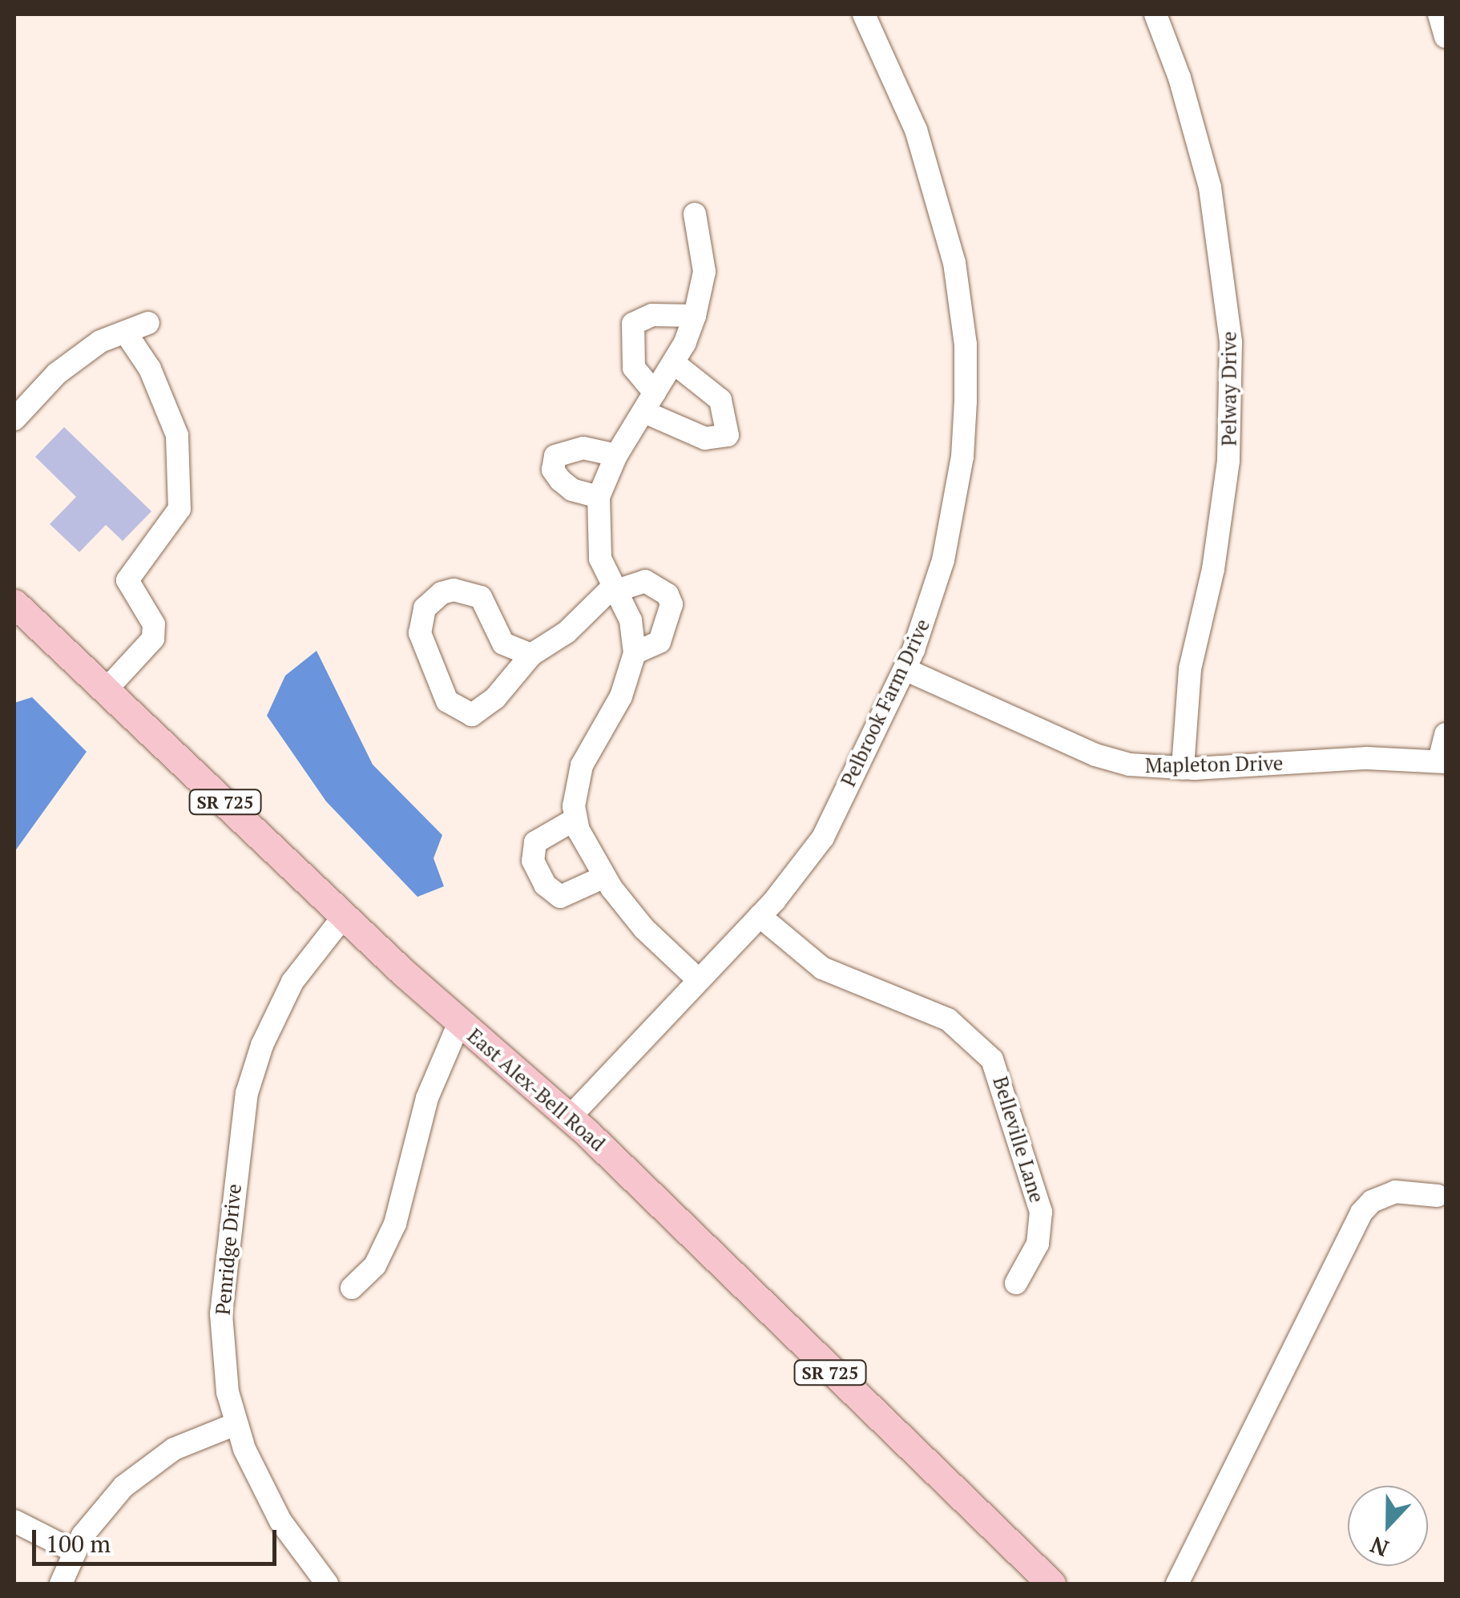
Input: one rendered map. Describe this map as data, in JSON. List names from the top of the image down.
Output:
{
  "streets": {
    "main road": ["SR 725", "East Alex-Bell Road"],
    "street": [
      "Pelway Drive",
      "Pelbrook Farm Drive",
      "Mapleton Drive",
      "Belleville Lane",
      "Penridge Drive"
    ]
  },
  "crossings": [
    ["Pelway Drive", "Mapleton Drive"],
    ["Pelbrook Farm Drive", "Mapleton Drive"],
    ["Pelbrook Farm Drive", "East Alex-Bell Road"],
    ["Pelbrook Farm Drive", "Belleville Lane"],
    ["East Alex-Bell Road", "Penridge Drive"]
  ],
  "scale_bar": "100 m",
  "north": "bottom"
}
